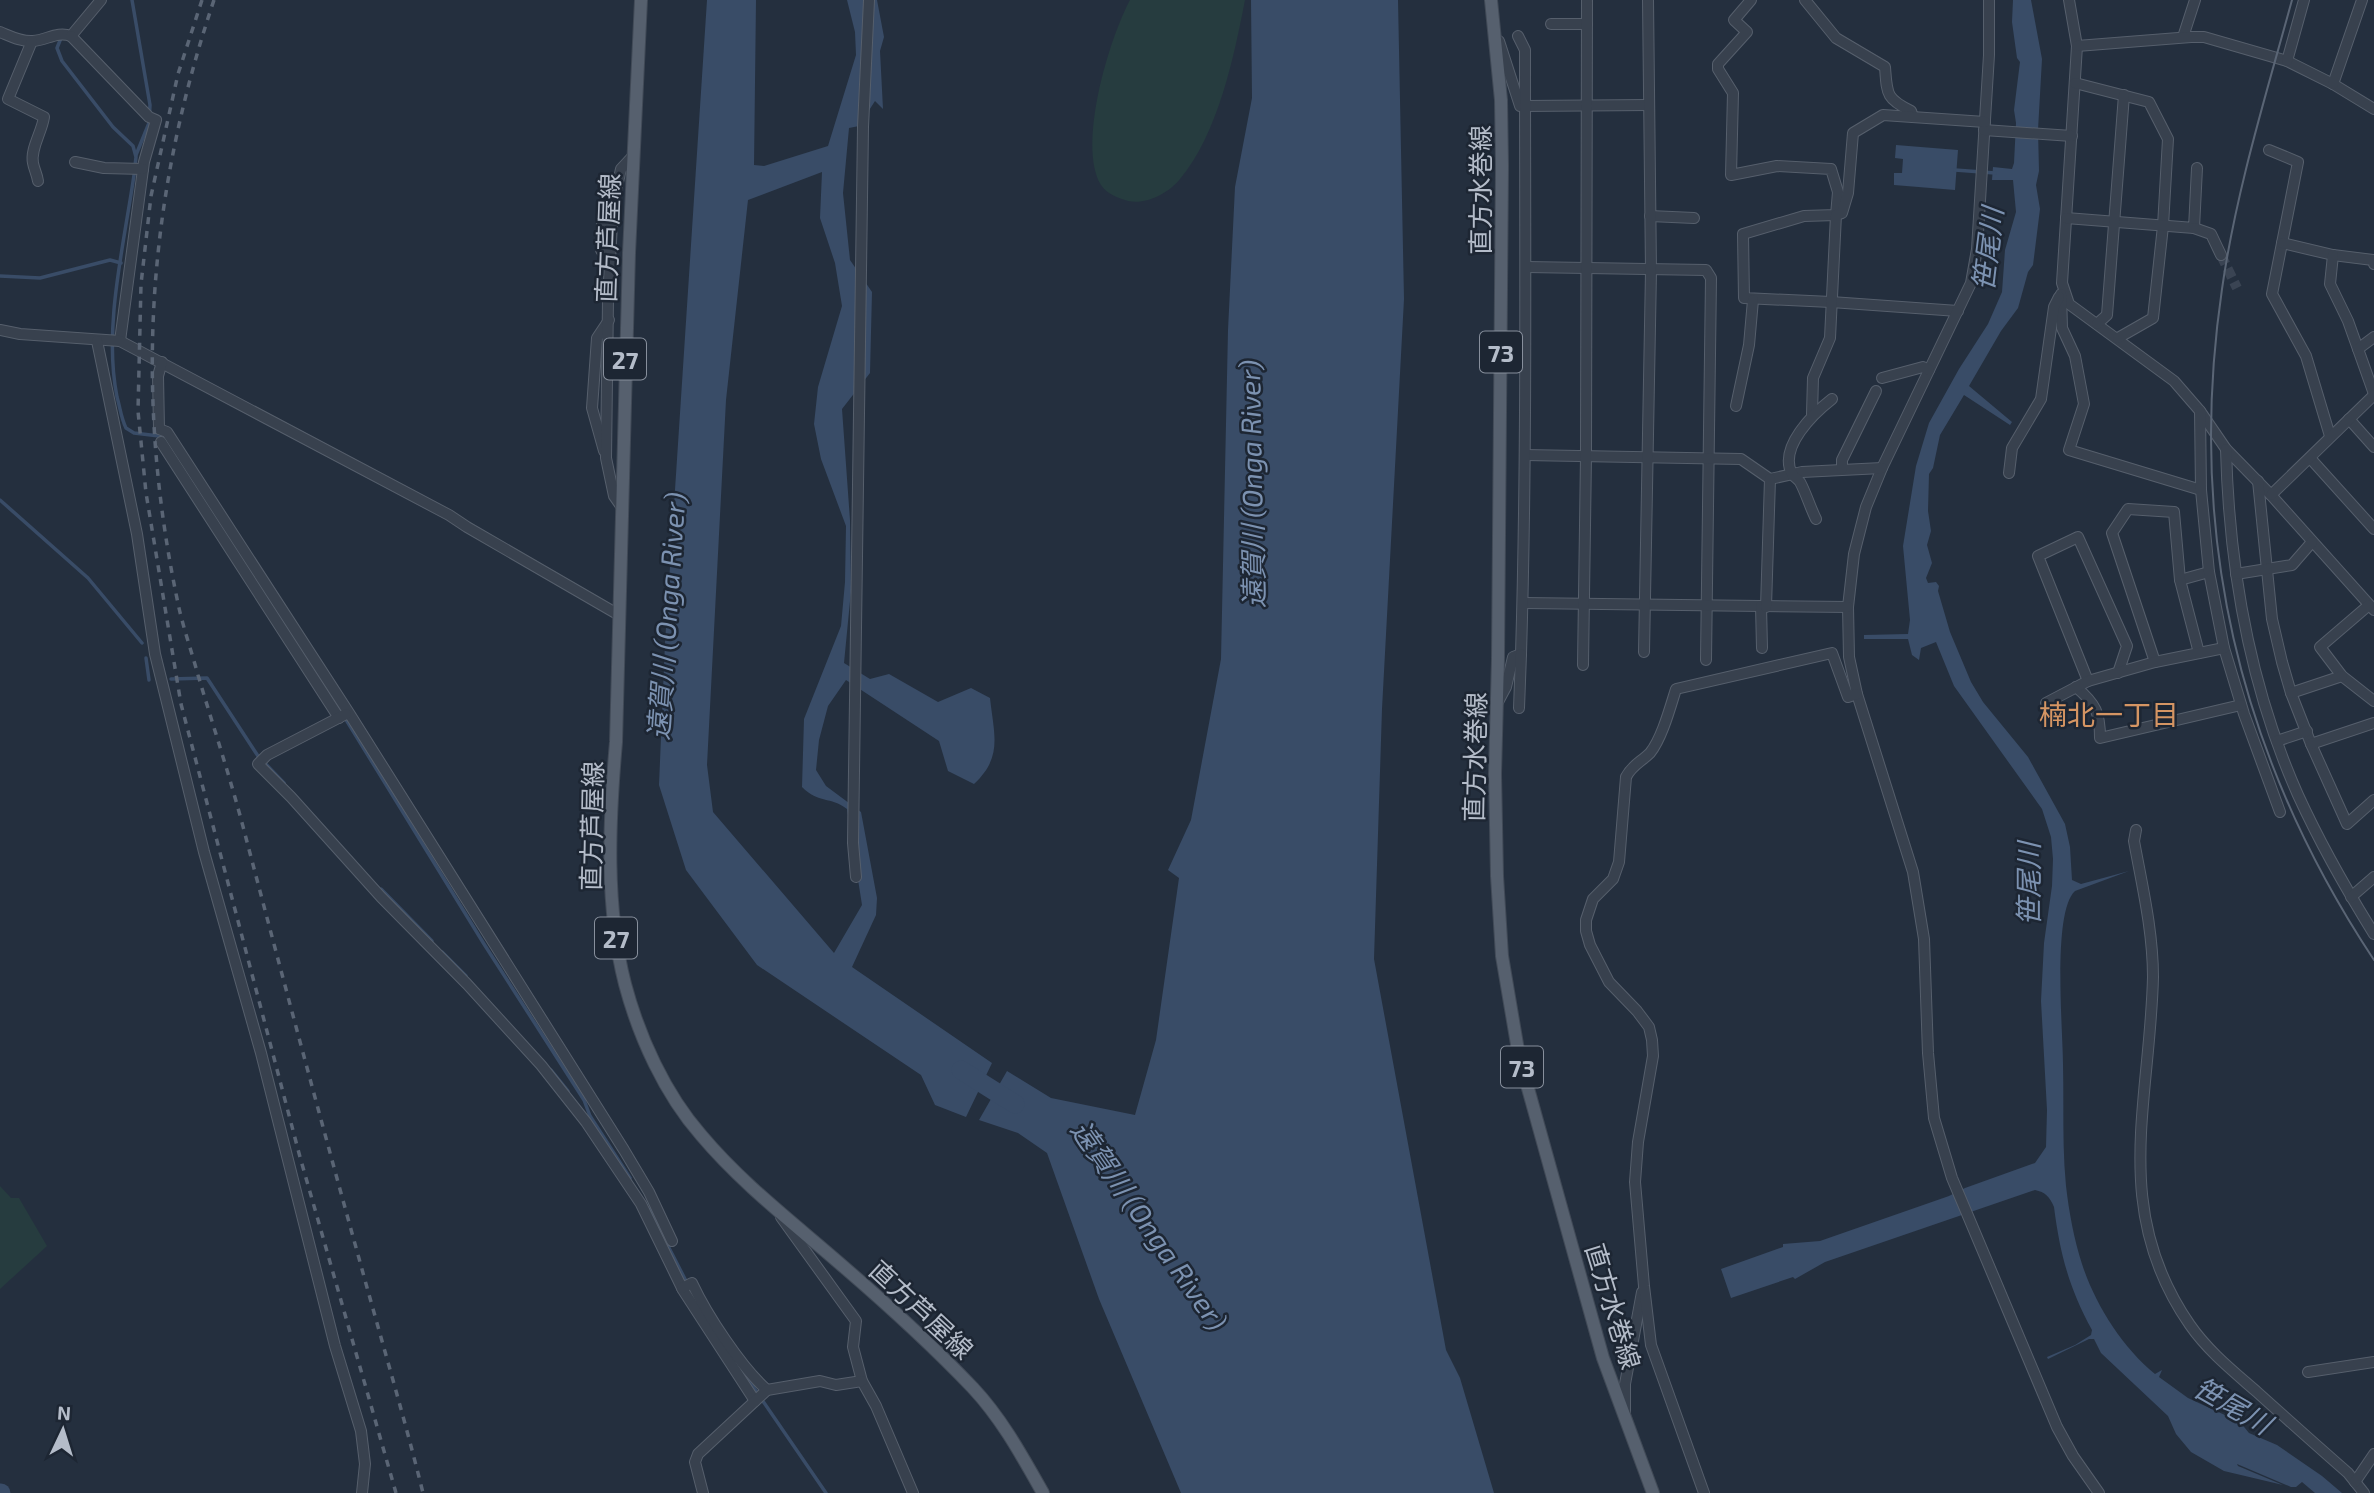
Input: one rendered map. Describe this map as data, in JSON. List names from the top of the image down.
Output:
{
  "streets": {
    "main road": [
      "直方水巻線",
      "直方芦屋線",
      "73",
      "27"
    ]
  },
  "districts": ["楠北一丁目"],
  "water": ["笹尾川", "遠賀川 (Onga River)"],
  "north": "top"
}
